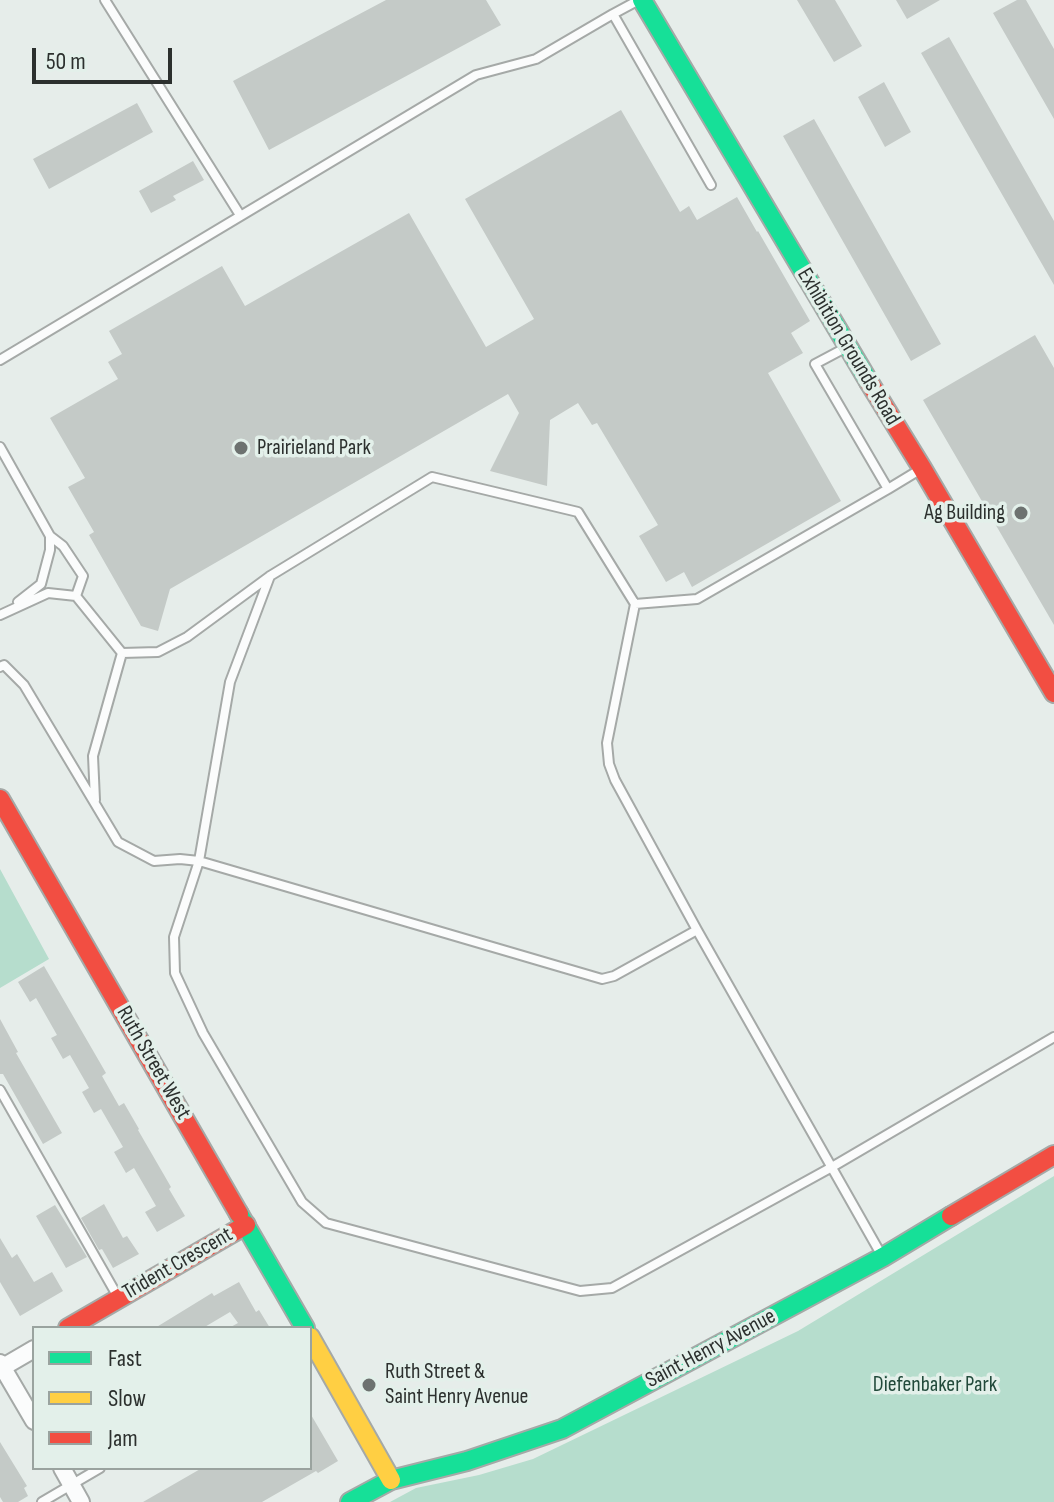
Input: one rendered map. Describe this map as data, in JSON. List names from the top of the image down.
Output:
{
  "streets": {
    "street": [
      "Exhibition Grounds Road",
      "Ruth Street West",
      "Trident Crescent",
      "Saint Henry Avenue"
    ]
  },
  "crossings": [
    ["Ruth Street West", "Trident Crescent"],
    ["Ruth Street West", "Saint Henry Avenue"]
  ],
  "parks": ["Diefenbaker Park"],
  "places": ["Prairieland Park", "Ag Building", "Ruth Street & Saint Henry Avenue"],
  "legend": ["Fast", "Slow", "Jam"],
  "scale_bar": "50 m"
}
